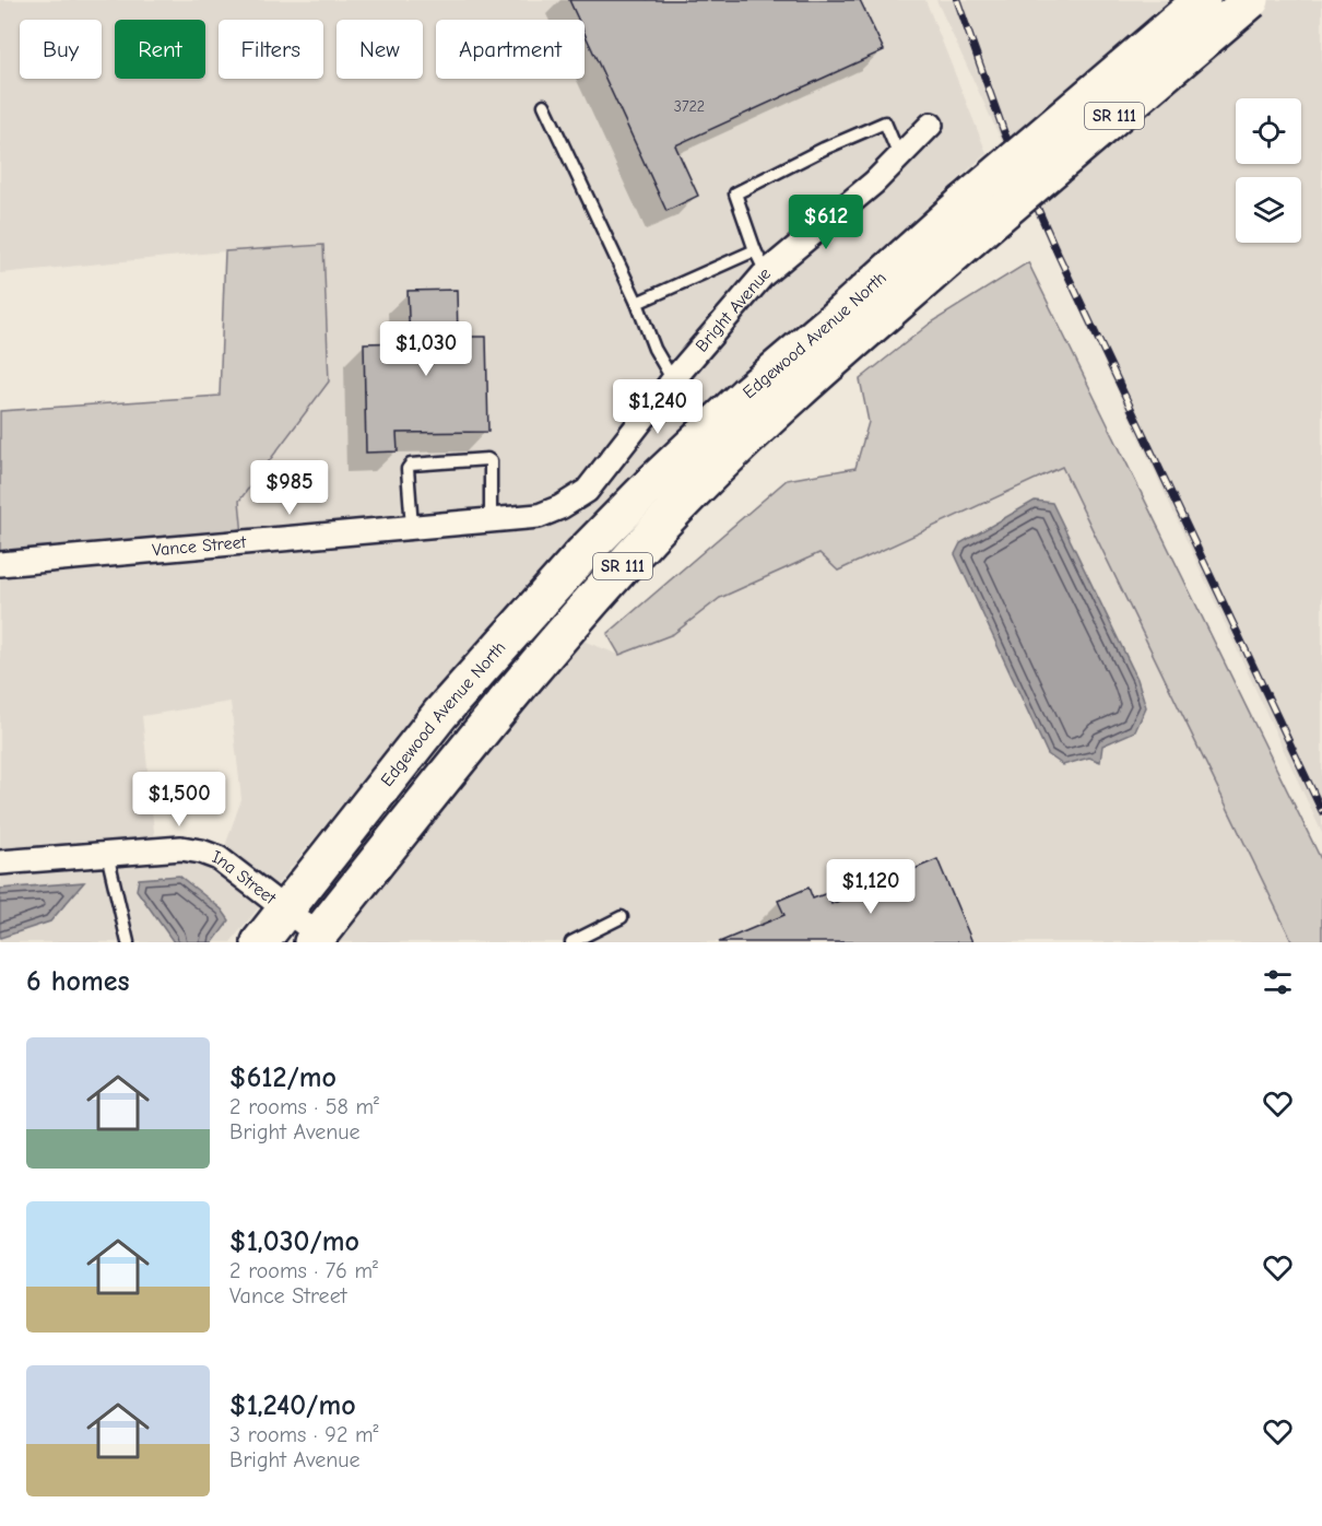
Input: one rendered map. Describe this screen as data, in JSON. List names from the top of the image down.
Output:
{
  "streets": {
    "main road": ["SR 111", "Edgewood Avenue North"],
    "street": ["Bright Avenue", "Vance Street", "Ina Street"]
  },
  "crossings": [
    ["Bright Avenue", "Vance Street"],
    ["Edgewood Avenue North", "Ina Street"]
  ],
  "house_numbers": ["3722"],
  "page": {
    "chip": [
      "Buy",
      "Rent",
      "Filters",
      "New",
      "Apartment"
    ],
    "price": [
      "$612",
      "$1,030",
      "$1,240",
      "$985",
      "$1,500",
      "$1,120"
    ],
    "heading": "6 homes",
    "list": [
      {
        "name": "$612/mo",
        "note": "2 rooms · 58 m² · Bright Avenue"
      },
      {
        "name": "$1,030/mo",
        "note": "2 rooms · 76 m² · Vance Street"
      },
      {
        "name": "$1,240/mo",
        "note": "3 rooms · 92 m² · Bright Avenue"
      }
    ]
  }
}
